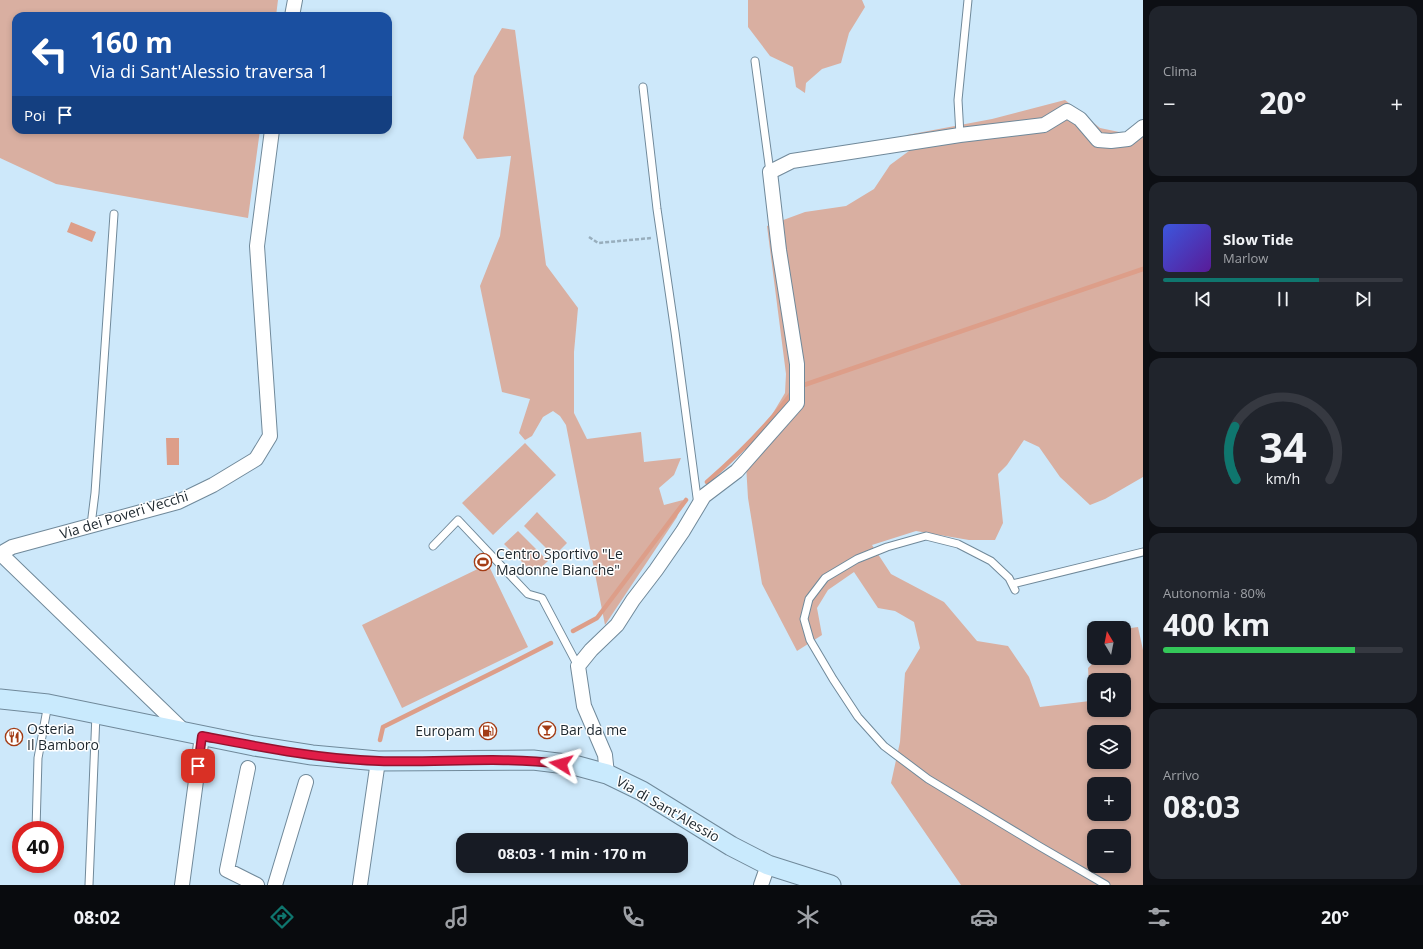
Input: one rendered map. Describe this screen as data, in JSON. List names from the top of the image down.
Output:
{
  "streets": {
    "street": ["Via dei Poveri Vecchi", "Via di Sant'Alessio"]
  },
  "crossings": [
    ["Via dei Poveri Vecchi", "Via di Sant'Alessio"]
  ],
  "places": {
    "sports": ["Centro Sportivo \"Le Madonne Bianche\""],
    "bar": ["Bar da me"],
    "fuel station": ["Europam"],
    "restaurant": ["Osteria Il Bamboro"]
  },
  "north": "top",
  "page": {
    "tile": [
      "Clima",
      ["Autonomia · 80%", "400 km"],
      ["Arrivo", "08:03"]
    ],
    "turn": ["160 m", "Via di Sant'Alessio traversa 1"],
    "heat": ["−", "20°", "+"],
    "then": "Poi",
    "song": ["Slow Tide", "Marlow"],
    "map_buttons": ["+", "−"],
    "limit": "40",
    "trip": "08:03 · 1 min · 170 m",
    "tabs": ["08:02", "20°"],
    "gauge": ["34", "km/h"]
  }
}
